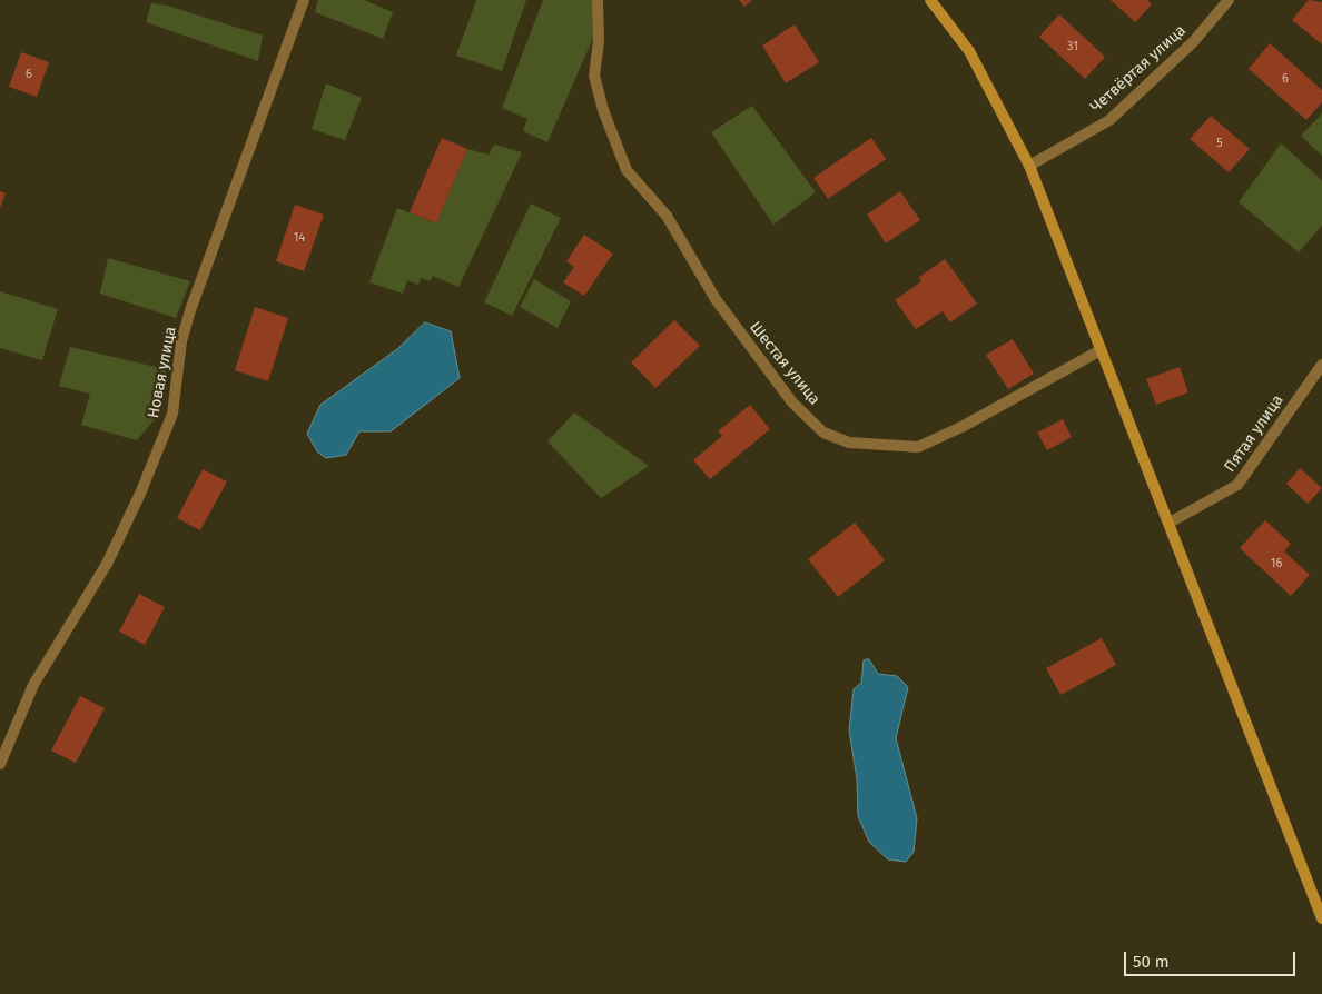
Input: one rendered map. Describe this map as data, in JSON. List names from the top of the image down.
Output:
{
  "streets": {
    "street": [
      "Четвёртая улица",
      "Шестая улица",
      "Новая улица",
      "Пятая улица"
    ]
  },
  "house_numbers": [
    "31",
    "6",
    "6",
    "5",
    "14",
    "16"
  ],
  "scale_bar": "50 m"
}
